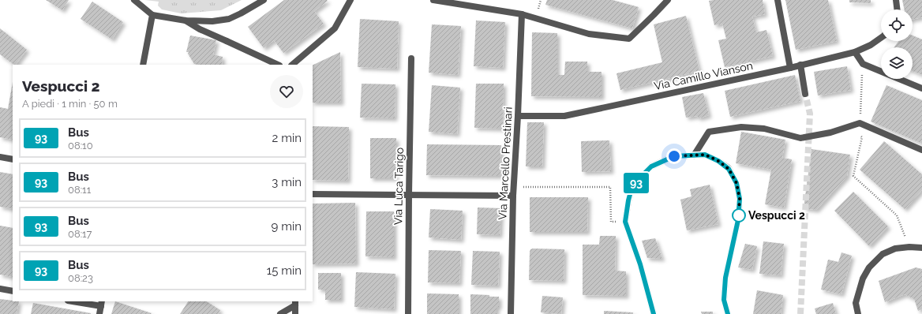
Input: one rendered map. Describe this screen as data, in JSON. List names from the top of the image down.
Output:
{
  "streets": {
    "street": ["Via Camillo Vianson", "Via Marcello Prestinari", "Via Luca Tarigo"]
  },
  "crossings": [
    ["Via Camillo Vianson", "Via Marcello Prestinari"]
  ],
  "places": ["Vespucci 2"],
  "lines": ["bus line 93"],
  "page": {
    "on_map": "93",
    "heading": ["Vespucci 2", "A piedi · 1 min · 50 m"],
    "list": [
      {
        "mark": "93",
        "name": "Bus",
        "note": "08:10",
        "value": "2 min"
      },
      {
        "mark": "93",
        "name": "Bus",
        "note": "08:11",
        "value": "3 min"
      },
      {
        "mark": "93",
        "name": "Bus",
        "note": "08:17",
        "value": "9 min"
      },
      {
        "mark": "93",
        "name": "Bus",
        "note": "08:23",
        "value": "15 min"
      }
    ]
  }
}
